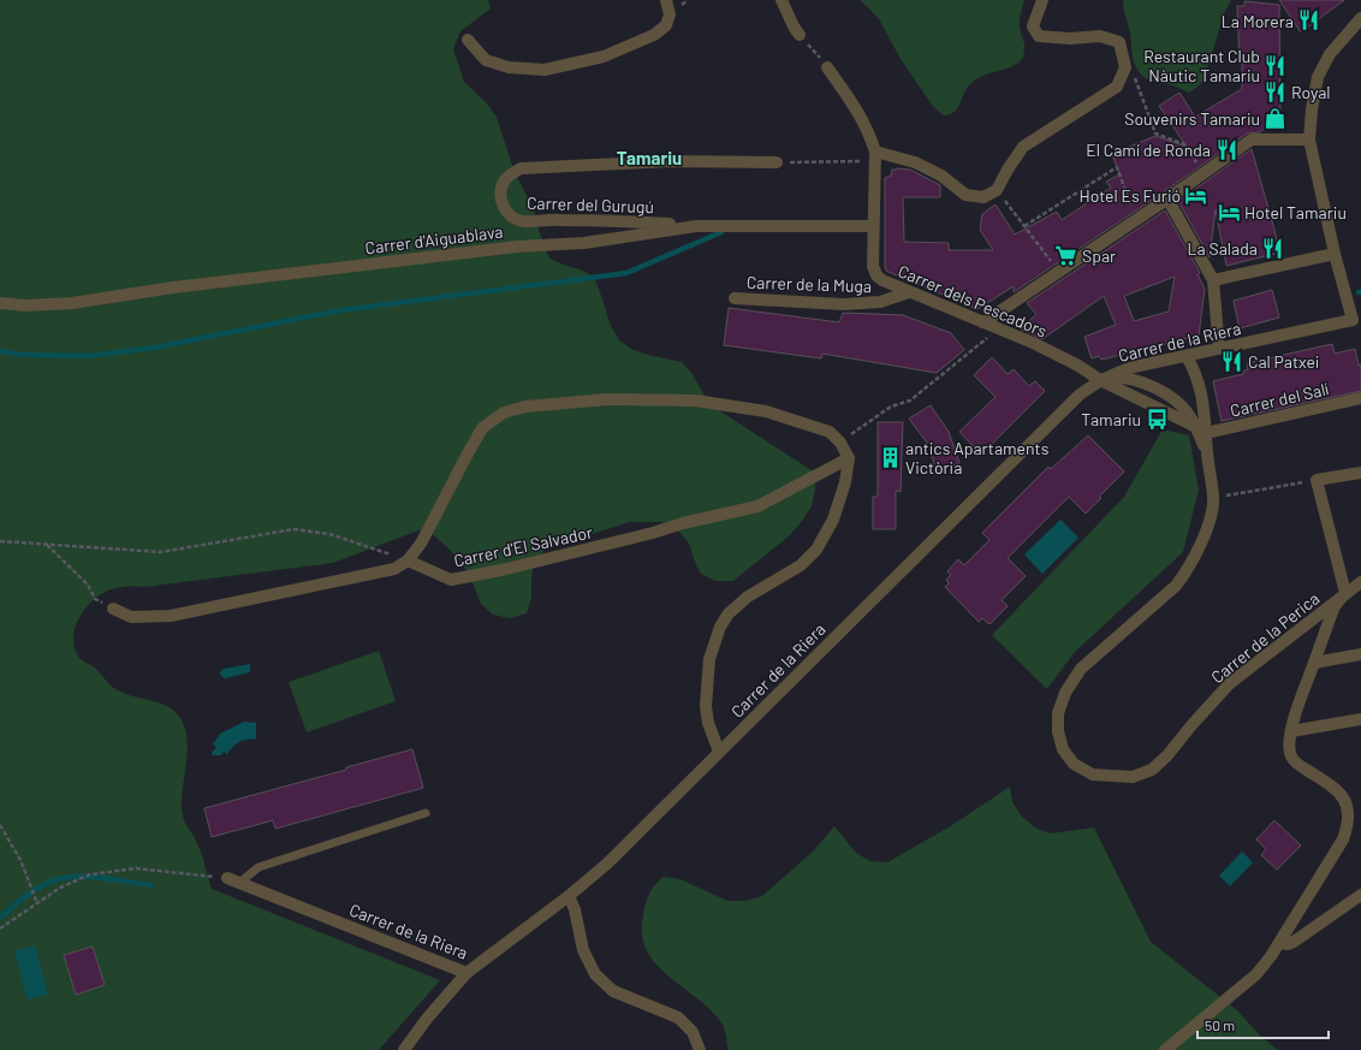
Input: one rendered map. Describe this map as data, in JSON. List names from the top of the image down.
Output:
{
  "streets": {
    "street": [
      "Carrer del Gurugú",
      "Carrer d'Aiguablava",
      "Carrer de la Muga",
      "Carrer dels Pescadors",
      "Carrer de la Riera",
      "Carrer del Salí",
      "Carrer d'El Salvador",
      "Carrer de la Perica"
    ]
  },
  "crossings": [
    ["Carrer del Gurugú", "Carrer d'Aiguablava"],
    ["Carrer d'Aiguablava", "Carrer dels Pescadors"],
    ["Carrer de la Muga", "Carrer dels Pescadors"],
    ["Carrer dels Pescadors", "Carrer de la Riera"],
    ["Carrer dels Pescadors", "Carrer del Salí"],
    ["Carrer dels Pescadors", "Carrer de la Perica"],
    ["Carrer de la Riera", "Carrer de la Perica"],
    ["Carrer del Salí", "Carrer de la Perica"]
  ],
  "districts": ["Tamariu"],
  "places": {
    "restaurant": [
      "La Morera",
      "Restaurant Club Nàutic Tamariu",
      "Royal",
      "El Camí de Ronda",
      "La Salada",
      "Cal Patxei"
    ],
    "shop": ["Souvenirs Tamariu"],
    "hotel": ["Hotel Es Furió", "Hotel Tamariu"],
    "supermarket": ["Spar"],
    "bus stop": ["Tamariu"],
    "building": ["antics Apartaments Victòria"]
  },
  "scale_bar": "50 m"
}
